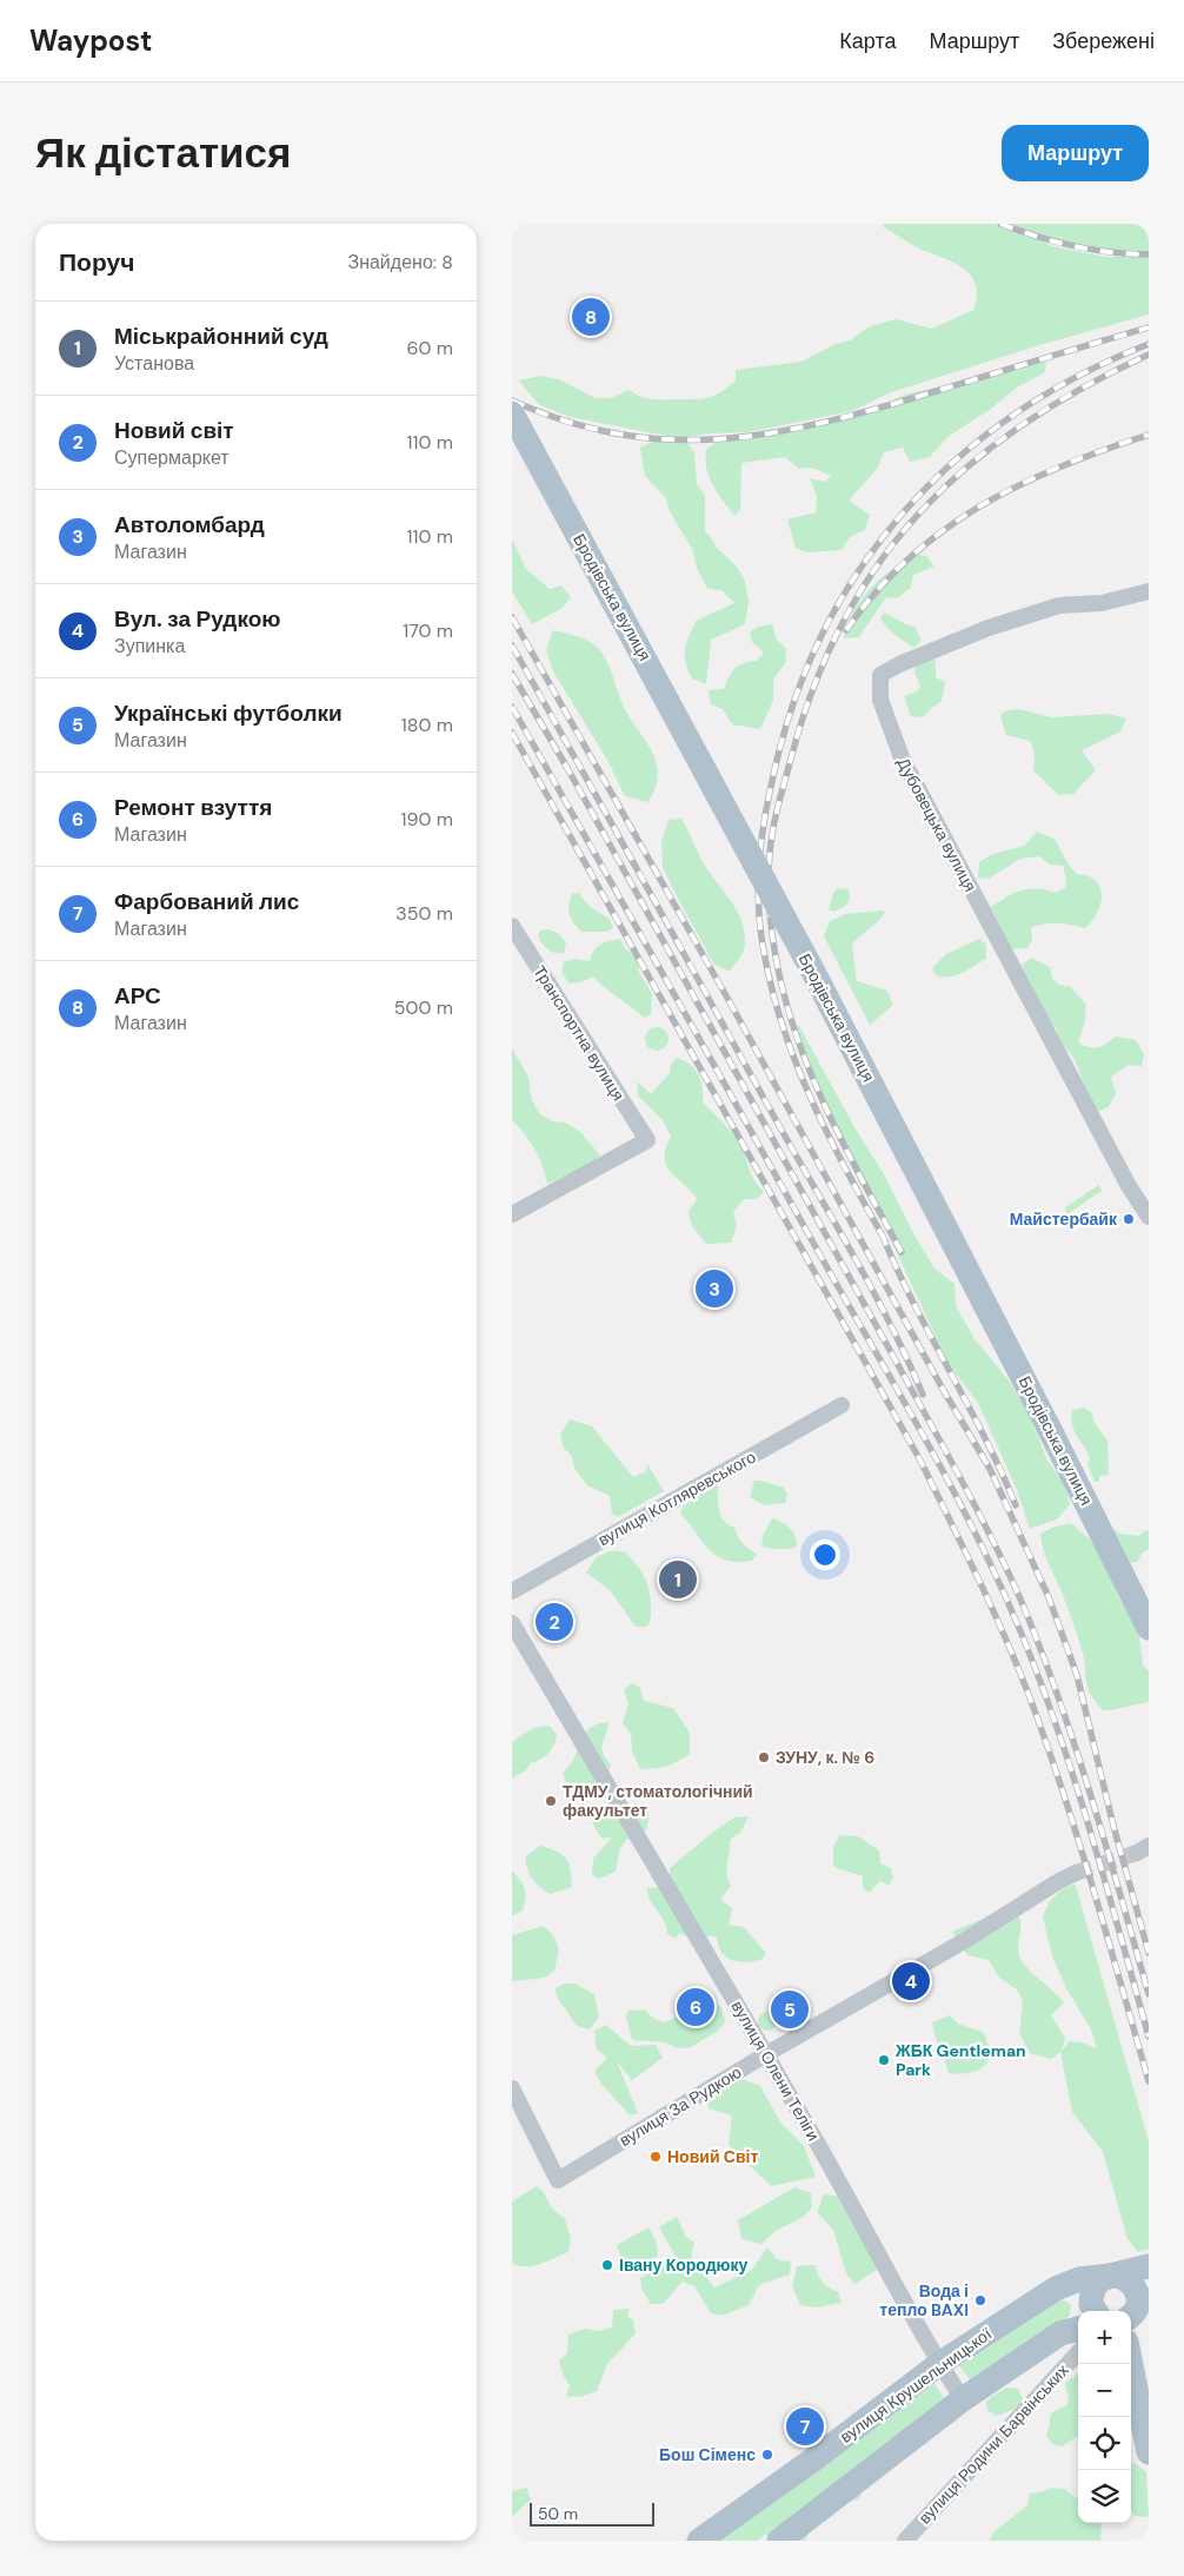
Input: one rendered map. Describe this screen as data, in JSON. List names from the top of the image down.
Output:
{
  "streets": {
    "main road": ["Бродівська вулиця", "вулиця Крушельницької"],
    "street": [
      "Дубовецька вулиця",
      "Транспортна вулиця",
      "вулиця Котляревського",
      "вулиця Олени Теліги",
      "вулиця За Рудкою",
      "вулиця Родини Барвінських"
    ]
  },
  "crossings": [
    ["вулиця Олени Теліги", "вулиця За Рудкою"],
    ["вулиця Олени Теліги", "вулиця Крушельницької"]
  ],
  "places": [
    "Майстербайк",
    "ЗУНУ, к. № 6",
    "ТДМУ, стоматологічний факультет",
    "ЖБК Gentleman Park",
    "Новий Світ",
    "Івану Кородюку",
    "Вода і тепло BAXI",
    "Бош Сіменс"
  ],
  "scale_bar": "50 m",
  "page": {
    "header": "Waypost",
    "nav": ["Карта", "Маршрут", "Збережені"],
    "buttons": "Маршрут",
    "title": "Як дістатися",
    "heading": ["Поруч", "Знайдено: 8"],
    "pins": [
      "8",
      "3",
      "1",
      "2",
      "4",
      "6",
      "5",
      "7"
    ],
    "list": [
      {
        "mark": "1",
        "name": "Міськрайонний суд",
        "note": "Установа",
        "value": "60 m"
      },
      {
        "mark": "2",
        "name": "Новий світ",
        "note": "Супермаркет",
        "value": "110 m"
      },
      {
        "mark": "3",
        "name": "Автоломбард",
        "note": "Магазин",
        "value": "110 m"
      },
      {
        "mark": "4",
        "name": "Вул. за Рудкою",
        "note": "Зупинка",
        "value": "170 m"
      },
      {
        "mark": "5",
        "name": "Українські футболки",
        "note": "Магазин",
        "value": "180 m"
      },
      {
        "mark": "6",
        "name": "Ремонт взуття",
        "note": "Магазин",
        "value": "190 m"
      },
      {
        "mark": "7",
        "name": "Фарбований лис",
        "note": "Магазин",
        "value": "350 m"
      },
      {
        "mark": "8",
        "name": "АРС",
        "note": "Магазин",
        "value": "500 m"
      }
    ],
    "map_buttons": ["+", "−"],
    "scale": "50 m"
  }
}
